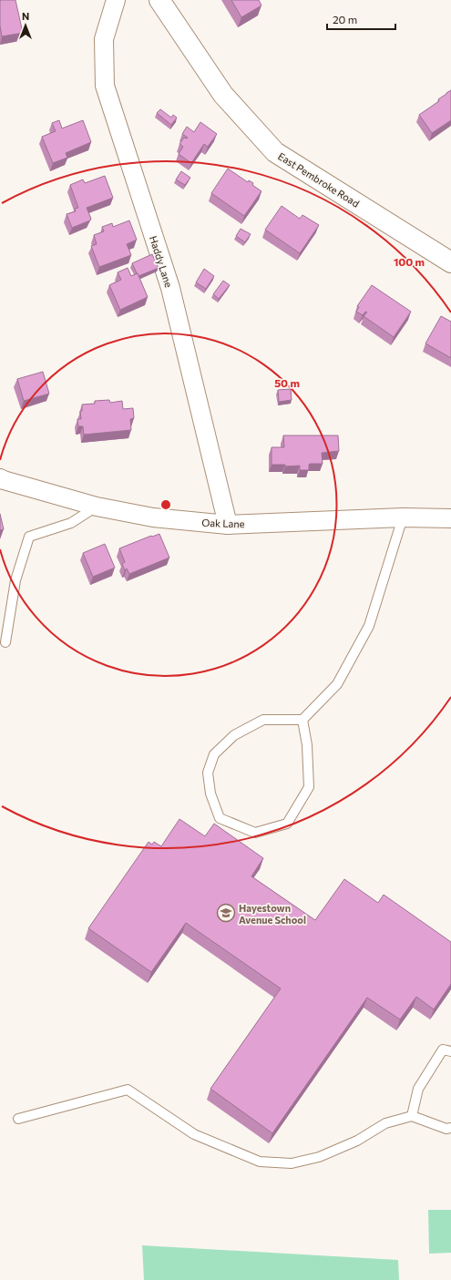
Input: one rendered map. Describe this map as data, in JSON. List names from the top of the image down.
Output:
{
  "streets": {
    "street": ["East Pembroke Road", "Haddy Lane", "Oak Lane"]
  },
  "crossings": [
    ["Haddy Lane", "Oak Lane"]
  ],
  "places": {
    "school or university": ["Hayestown Avenue School"]
  },
  "scale_bar": "20 m",
  "north": "top",
  "rings": ["100 m", "50 m"]
}
